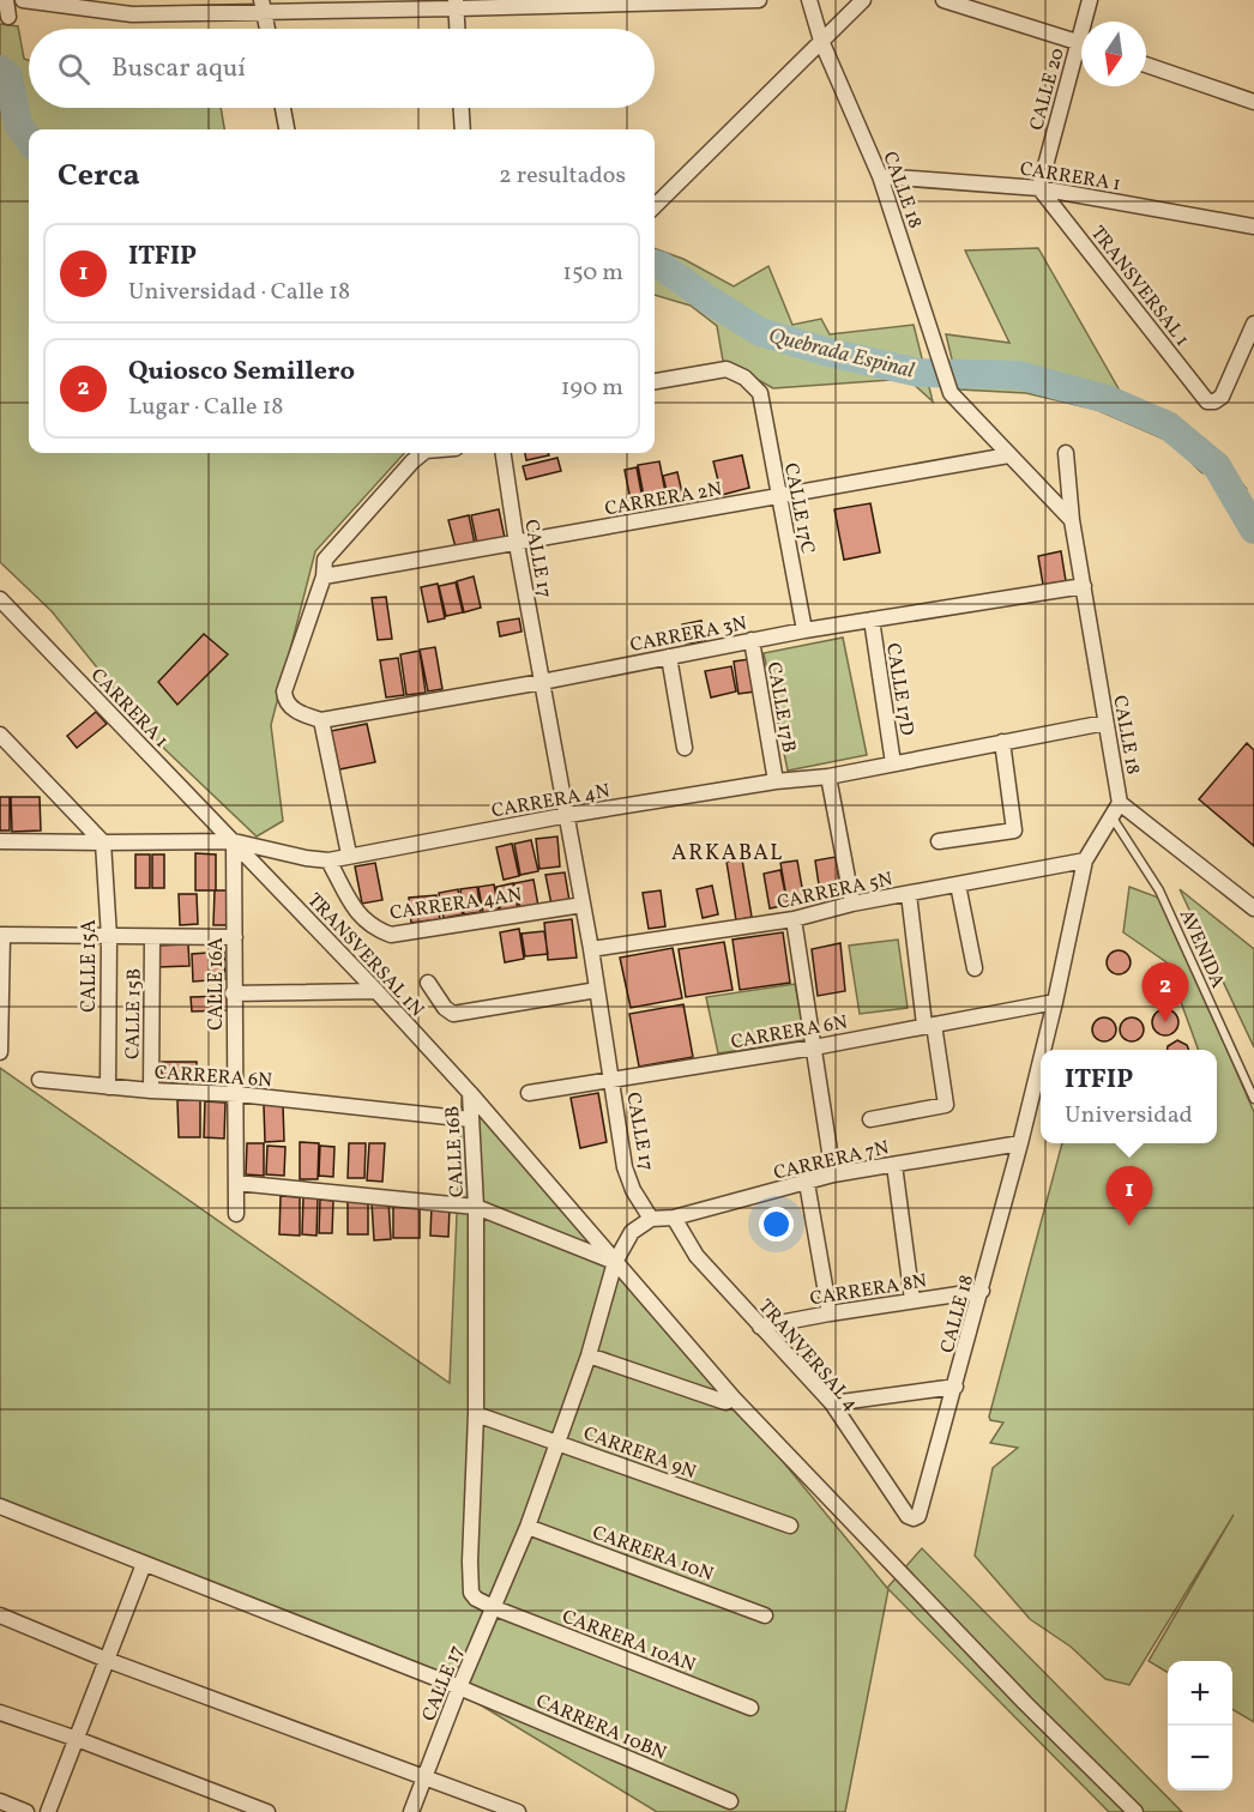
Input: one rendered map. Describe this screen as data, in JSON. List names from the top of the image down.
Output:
{
  "streets": {
    "street": [
      "CALLE 20",
      "CARRERA 1",
      "CALLE 18",
      "TRANSVERSAL 1",
      "CARRERA 2N",
      "CALLE 17C",
      "CALLE 17",
      "CARRERA 3N",
      "CALLE 17D",
      "CALLE 17B",
      "CARRERA 4N",
      "CARRERA 5N",
      "CARRERA 4AN",
      "TRANSVERSAL 1N",
      "CALLE 15A",
      "CALLE 16A",
      "CALLE 15B",
      "CARRERA 6N",
      "CALLE 16B",
      "CARRERA 7N",
      "CARRERA 8N",
      "TRANVERSAL 4",
      "CARRERA 9N",
      "CARRERA 10N",
      "CARRERA 10AN",
      "CARRERA 10BN"
    ],
    "lane": ["AVENIDA"]
  },
  "crossings": [
    ["CALLE 20", "CARRERA 1"],
    ["CALLE 20", "TRANSVERSAL 1"],
    ["CARRERA 1", "CALLE 18"],
    ["CARRERA 1", "TRANSVERSAL 1"],
    ["CARRERA 1", "CARRERA 4N"],
    ["CARRERA 1", "TRANSVERSAL 1N"],
    ["CARRERA 1", "CALLE 16A"],
    ["CALLE 18", "CARRERA 2N"],
    ["CALLE 18", "CARRERA 3N"],
    ["CALLE 18", "CARRERA 4N"],
    ["CALLE 18", "CARRERA 5N"],
    ["CALLE 18", "AVENIDA"],
    ["CALLE 18", "CARRERA 6N"],
    ["CALLE 18", "CARRERA 7N"],
    ["CALLE 18", "CARRERA 8N"],
    ["CALLE 18", "TRANVERSAL 4"],
    ["CARRERA 2N", "CALLE 17C"],
    ["CARRERA 2N", "CALLE 17"],
    ["CARRERA 2N", "CARRERA 3N"],
    ["CALLE 17C", "CARRERA 3N"],
    ["CALLE 17", "CARRERA 3N"],
    ["CALLE 17", "CARRERA 4N"],
    ["CALLE 17", "CARRERA 5N"],
    ["CALLE 17", "CARRERA 4AN"],
    ["CALLE 17", "TRANSVERSAL 1N"],
    ["CALLE 17", "CARRERA 6N"],
    ["CALLE 17", "CALLE 16B"],
    ["CALLE 17", "CARRERA 7N"],
    ["CALLE 17", "CARRERA 9N"],
    ["CALLE 17", "CARRERA 10N"],
    ["CALLE 17", "CARRERA 10AN"],
    ["CALLE 17", "CARRERA 10BN"],
    ["CARRERA 3N", "CALLE 17D"],
    ["CARRERA 3N", "CALLE 17B"],
    ["CALLE 17D", "CARRERA 4N"],
    ["CALLE 17B", "CARRERA 4N"],
    ["CARRERA 4N", "CARRERA 4AN"],
    ["CARRERA 4N", "TRANSVERSAL 1N"],
    ["CARRERA 4N", "CALLE 15A"],
    ["CARRERA 4N", "CALLE 16A"],
    ["TRANSVERSAL 1N", "CALLE 16A"],
    ["TRANSVERSAL 1N", "CALLE 16B"],
    ["CALLE 15A", "CARRERA 6N"],
    ["CALLE 16A", "CARRERA 6N"],
    ["CALLE 15B", "CARRERA 6N"],
    ["CARRERA 6N", "CALLE 16B"],
    ["CALLE 16B", "CARRERA 9N"],
    ["CALLE 16B", "CARRERA 10AN"],
    ["CARRERA 7N", "TRANVERSAL 4"],
    ["CARRERA 8N", "TRANVERSAL 4"]
  ],
  "districts": ["ARKABAL"],
  "water": ["Quebrada Espinal"],
  "north": "bottom",
  "page": {
    "search": "Buscar aquí",
    "heading": ["Cerca", "2 resultados"],
    "list": [
      {
        "mark": "1",
        "name": "ITFIP",
        "note": "Universidad · Calle 18",
        "value": "150 m"
      },
      {
        "mark": "2",
        "name": "Quiosco Semillero",
        "note": "Lugar · Calle 18",
        "value": "190 m"
      }
    ],
    "pins": ["2", "1"],
    "popup": ["ITFIP", "Universidad"],
    "map_buttons": ["+", "−"]
  }
}
